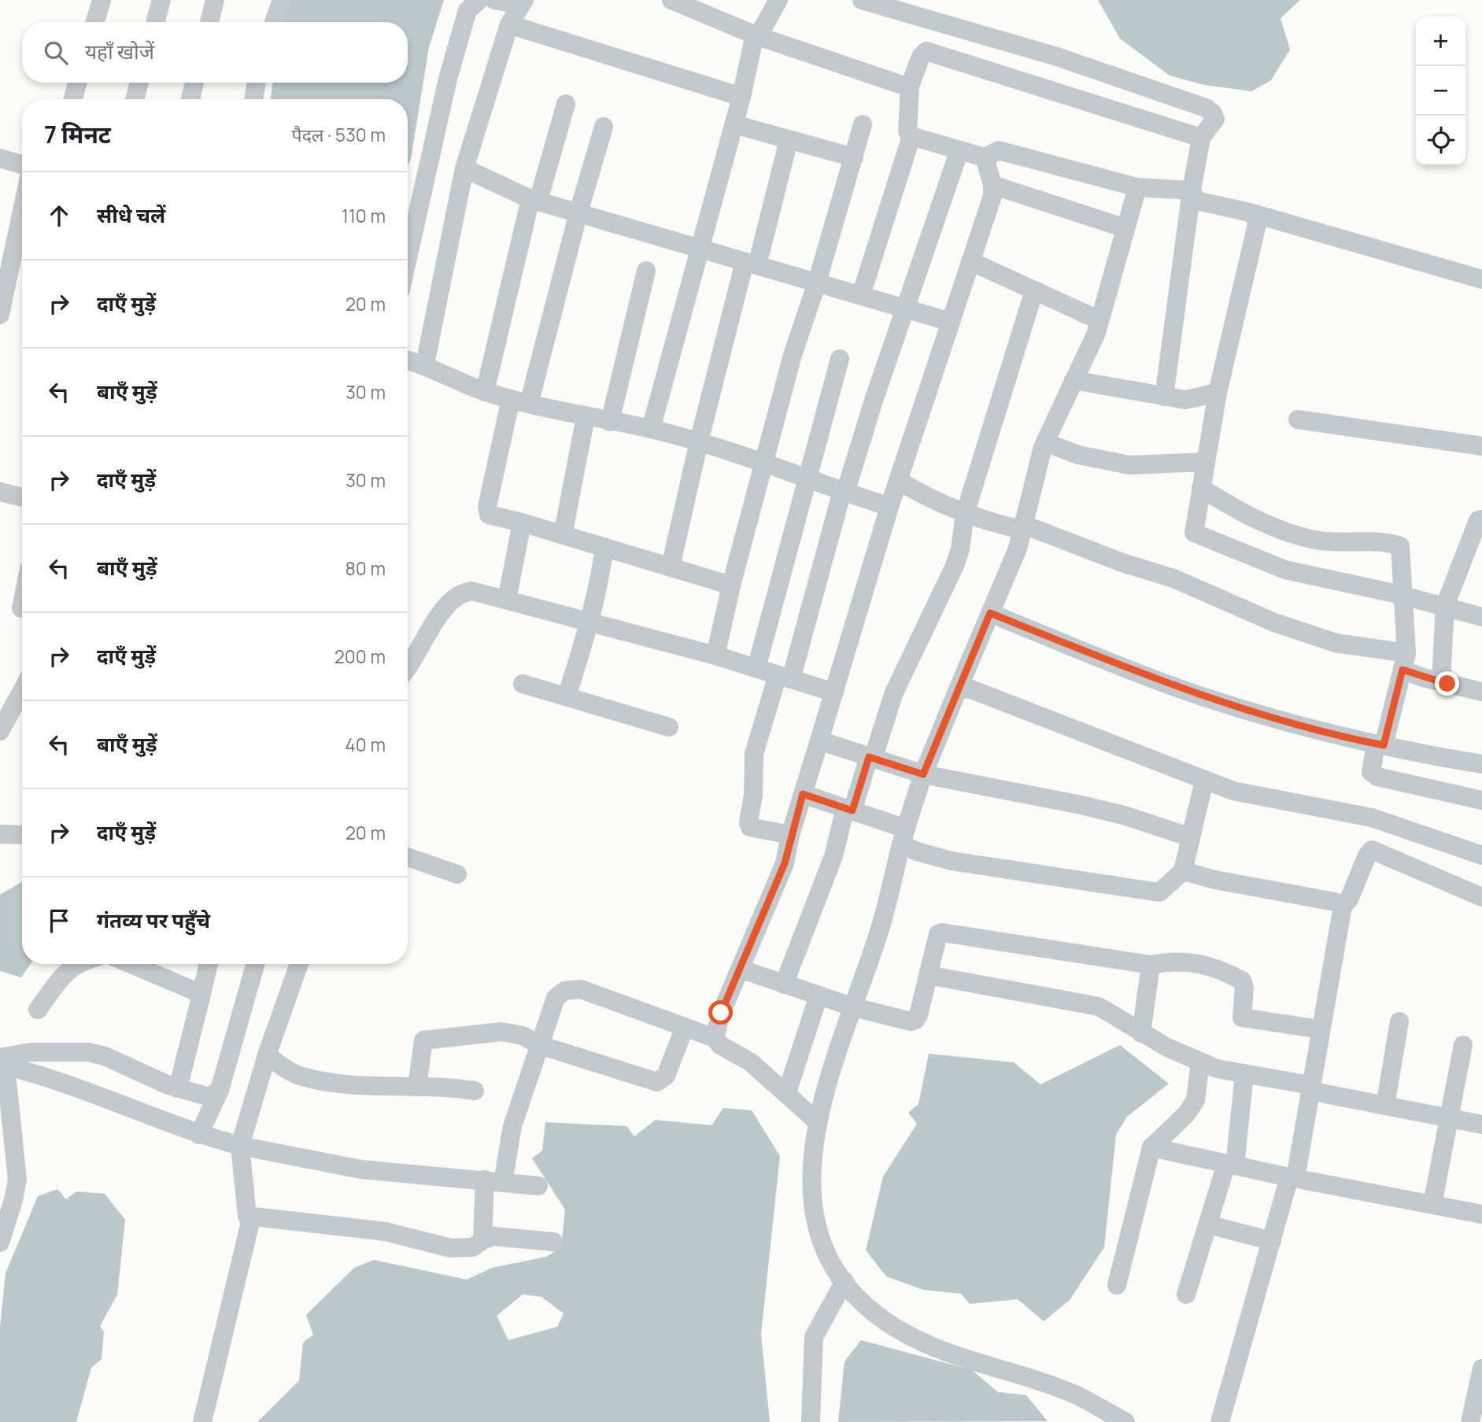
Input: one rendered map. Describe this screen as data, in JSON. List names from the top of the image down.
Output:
{
  "page": {
    "map_buttons": ["+", "−"],
    "search": "यहाँ खोजें",
    "heading": ["7 मिनट", "पैदल · 530 m"],
    "list": [
      ["सीधे चलें", "110 m"],
      ["दाएँ मुड़ें", "20 m"],
      ["बाएँ मुड़ें", "30 m"],
      ["दाएँ मुड़ें", "30 m"],
      ["बाएँ मुड़ें", "80 m"],
      ["दाएँ मुड़ें", "200 m"],
      ["बाएँ मुड़ें", "40 m"],
      ["दाएँ मुड़ें", "20 m"],
      "गंतव्य पर पहुँचे"
    ]
  }
}
